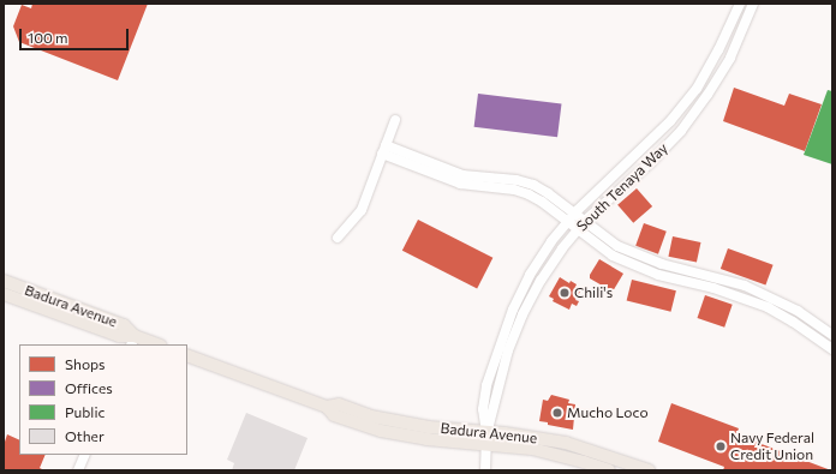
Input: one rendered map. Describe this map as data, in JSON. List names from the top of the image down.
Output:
{
  "streets": {
    "main road": ["Badura Avenue"],
    "street": ["South Tenaya Way"]
  },
  "crossings": [
    ["South Tenaya Way", "Badura Avenue"]
  ],
  "places": ["Chili's", "Mucho Loco", "Navy Federal Credit Union"],
  "legend": [
    "Shops",
    "Offices",
    "Public",
    "Other"
  ],
  "scale_bar": "100 m"
}
